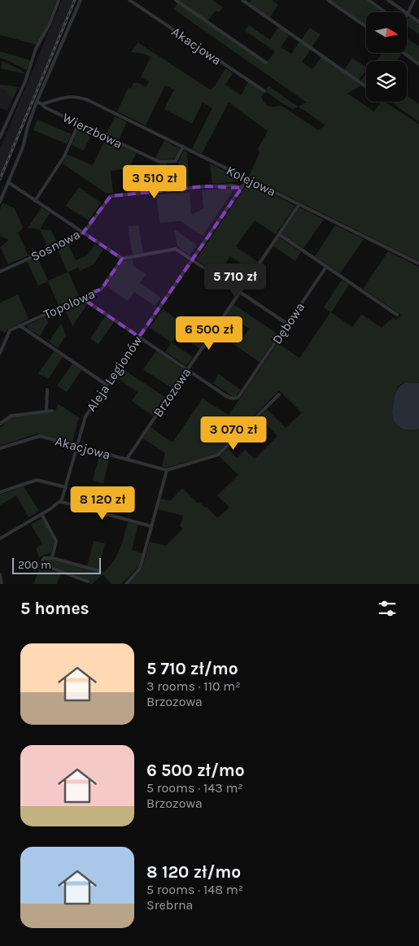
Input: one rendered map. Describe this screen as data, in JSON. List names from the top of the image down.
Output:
{
  "streets": {
    "street": [
      "Akacjowa",
      "Wierzbowa",
      "Kolejowa",
      "Sosnowa",
      "Topolowa",
      "Dębowa",
      "Aleja Legionów",
      "Brzozowa"
    ]
  },
  "crossings": [
    ["Akacjowa", "Aleja Legionów"],
    ["Akacjowa", "Brzozowa"],
    ["Wierzbowa", "Kolejowa"],
    ["Kolejowa", "Aleja Legionów"],
    ["Kolejowa", "Brzozowa"],
    ["Sosnowa", "Aleja Legionów"],
    ["Dębowa", "Brzozowa"]
  ],
  "scale_bar": "200 m",
  "north": "right",
  "page": {
    "price": [
      "3 510 zł",
      "5 710 zł",
      "6 500 zł",
      "3 070 zł",
      "8 120 zł"
    ],
    "scale": "200 m",
    "heading": "5 homes",
    "list": [
      {
        "name": "5 710 zł/mo",
        "note": "3 rooms · 110 m² · Brzozowa"
      },
      {
        "name": "6 500 zł/mo",
        "note": "5 rooms · 143 m² · Brzozowa"
      },
      {
        "name": "8 120 zł/mo",
        "note": "5 rooms · 148 m² · Srebrna"
      }
    ]
  }
}
